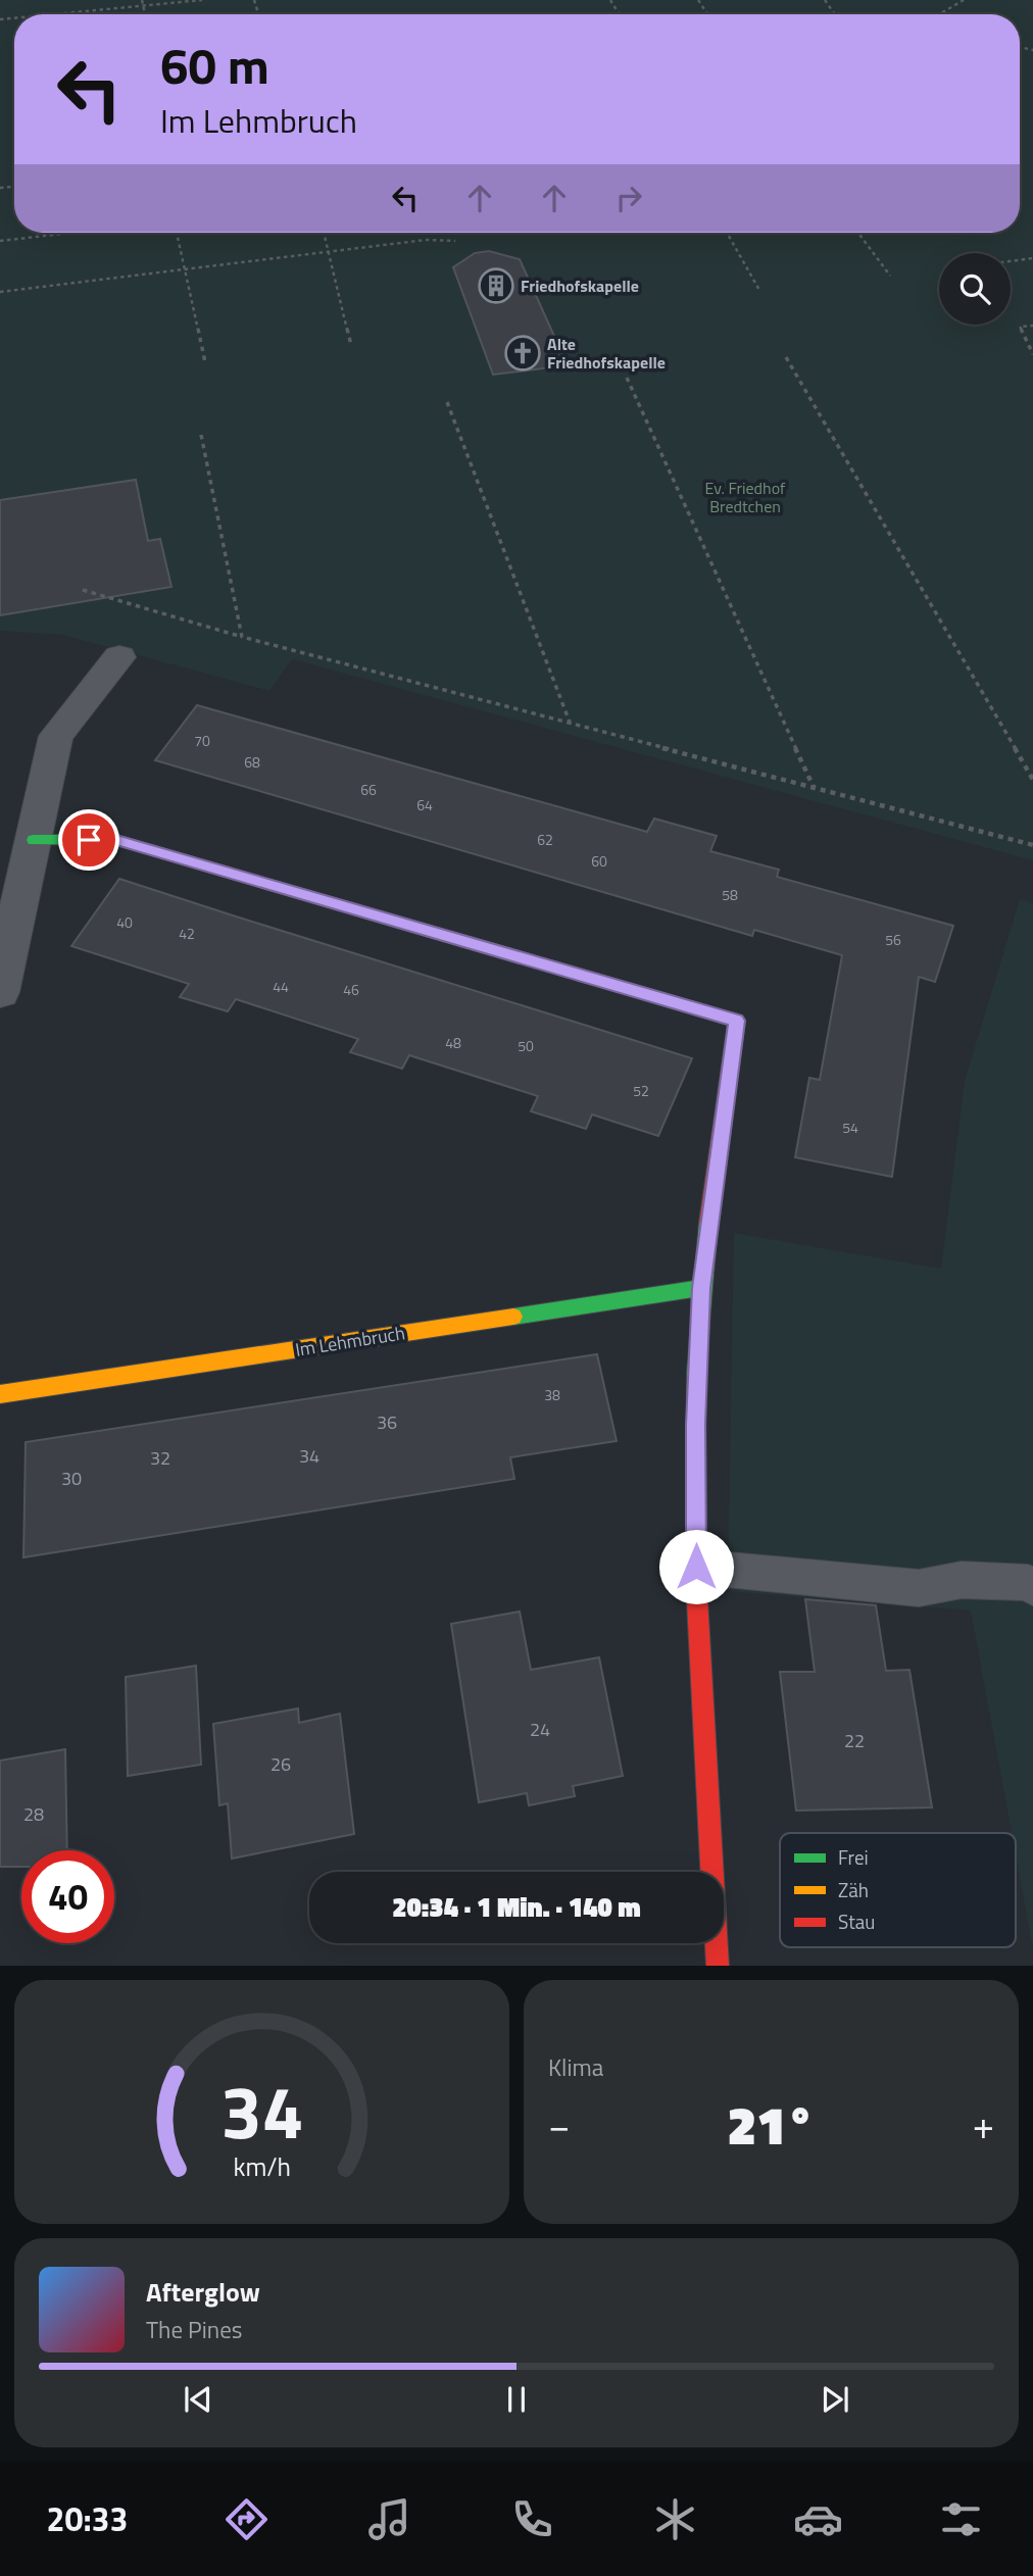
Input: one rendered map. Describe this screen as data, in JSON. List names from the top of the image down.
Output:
{
  "streets": {
    "street": ["Im Lehmbruch"]
  },
  "parks": ["Ev. Friedhof Bredtchen"],
  "places": {
    "building": ["Friedhofskapelle"],
    "church": ["Alte Friedhofskapelle"]
  },
  "house_numbers": [
    "70",
    "68",
    "66",
    "64",
    "62",
    "60",
    "58",
    "40",
    "42",
    "56",
    "44",
    "46",
    "48",
    "50",
    "52",
    "54",
    "38",
    "36",
    "34",
    "32",
    "30",
    "24",
    "22",
    "26",
    "28"
  ],
  "legend": ["Frei", "Zäh", "Stau"],
  "page": {
    "turn": ["60 m", "Im Lehmbruch"],
    "limit": "40",
    "trip": "20:34 · 1 Min. · 140 m",
    "tile": "Klima",
    "heat": ["−", "21°", "+"],
    "song": ["Afterglow", "The Pines"],
    "tabs": "20:33",
    "gauge": ["34", "km/h"]
  }
}
